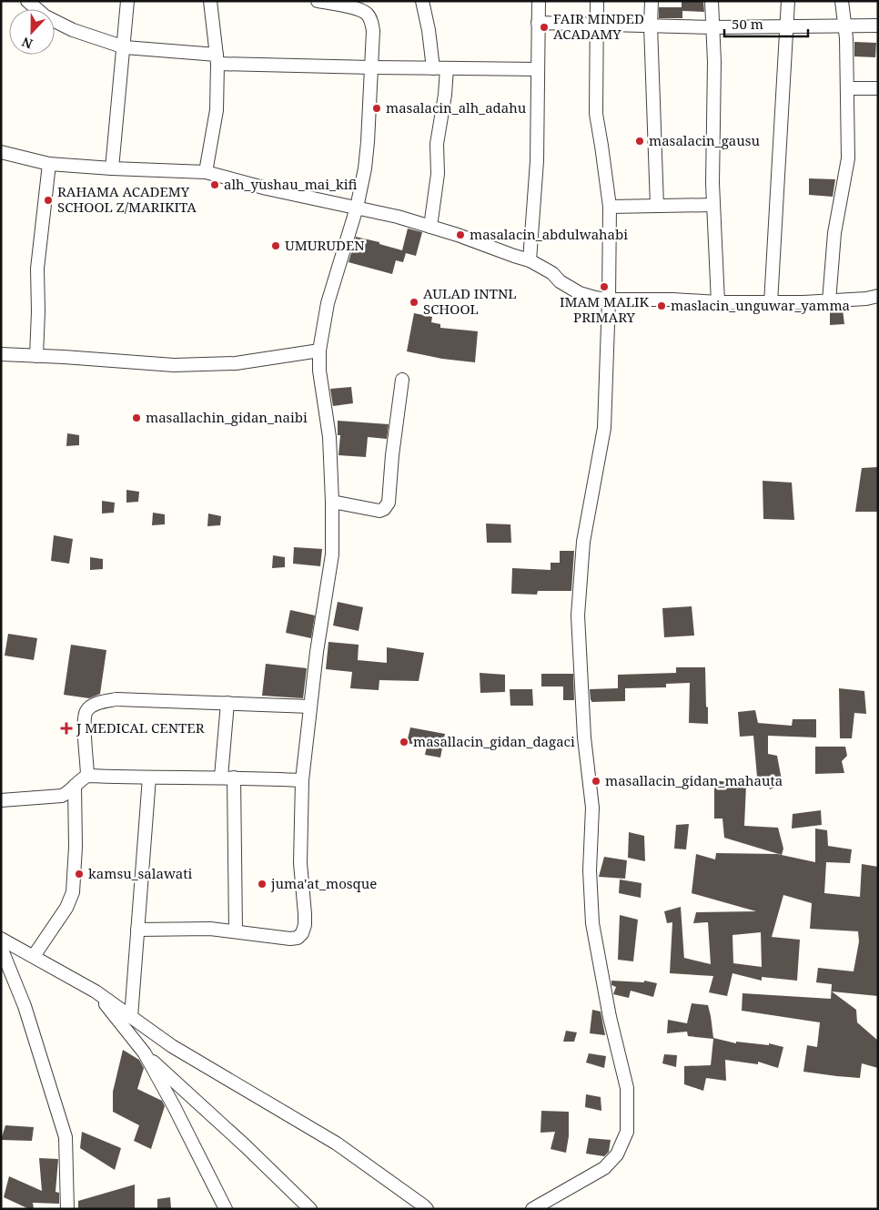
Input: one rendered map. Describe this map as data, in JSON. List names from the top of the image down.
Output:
{
  "places": {
    "other": [
      "FAIR MINDED ACADAMY",
      "masalacin_alh_adahu",
      "masalacin_gausu",
      "alh_yushau_mai_kifi",
      "RAHAMA ACADEMY SCHOOL Z/MARIKITA",
      "masalacin_abdulwahabi",
      "UMURUDEN",
      "IMAM MALIK PRIMARY",
      "AULAD INTNL SCHOOL",
      "maslacin_unguwar_yamma",
      "masallachin_gidan_naibi",
      "masallacin_gidan_dagaci",
      "masallacin_gidan_mahauta",
      "kamsu_salawati",
      "juma'at_mosque"
    ],
    "health": ["J MEDICAL CENTER"]
  },
  "scale_bar": "50 m",
  "north": "bottom"
}
